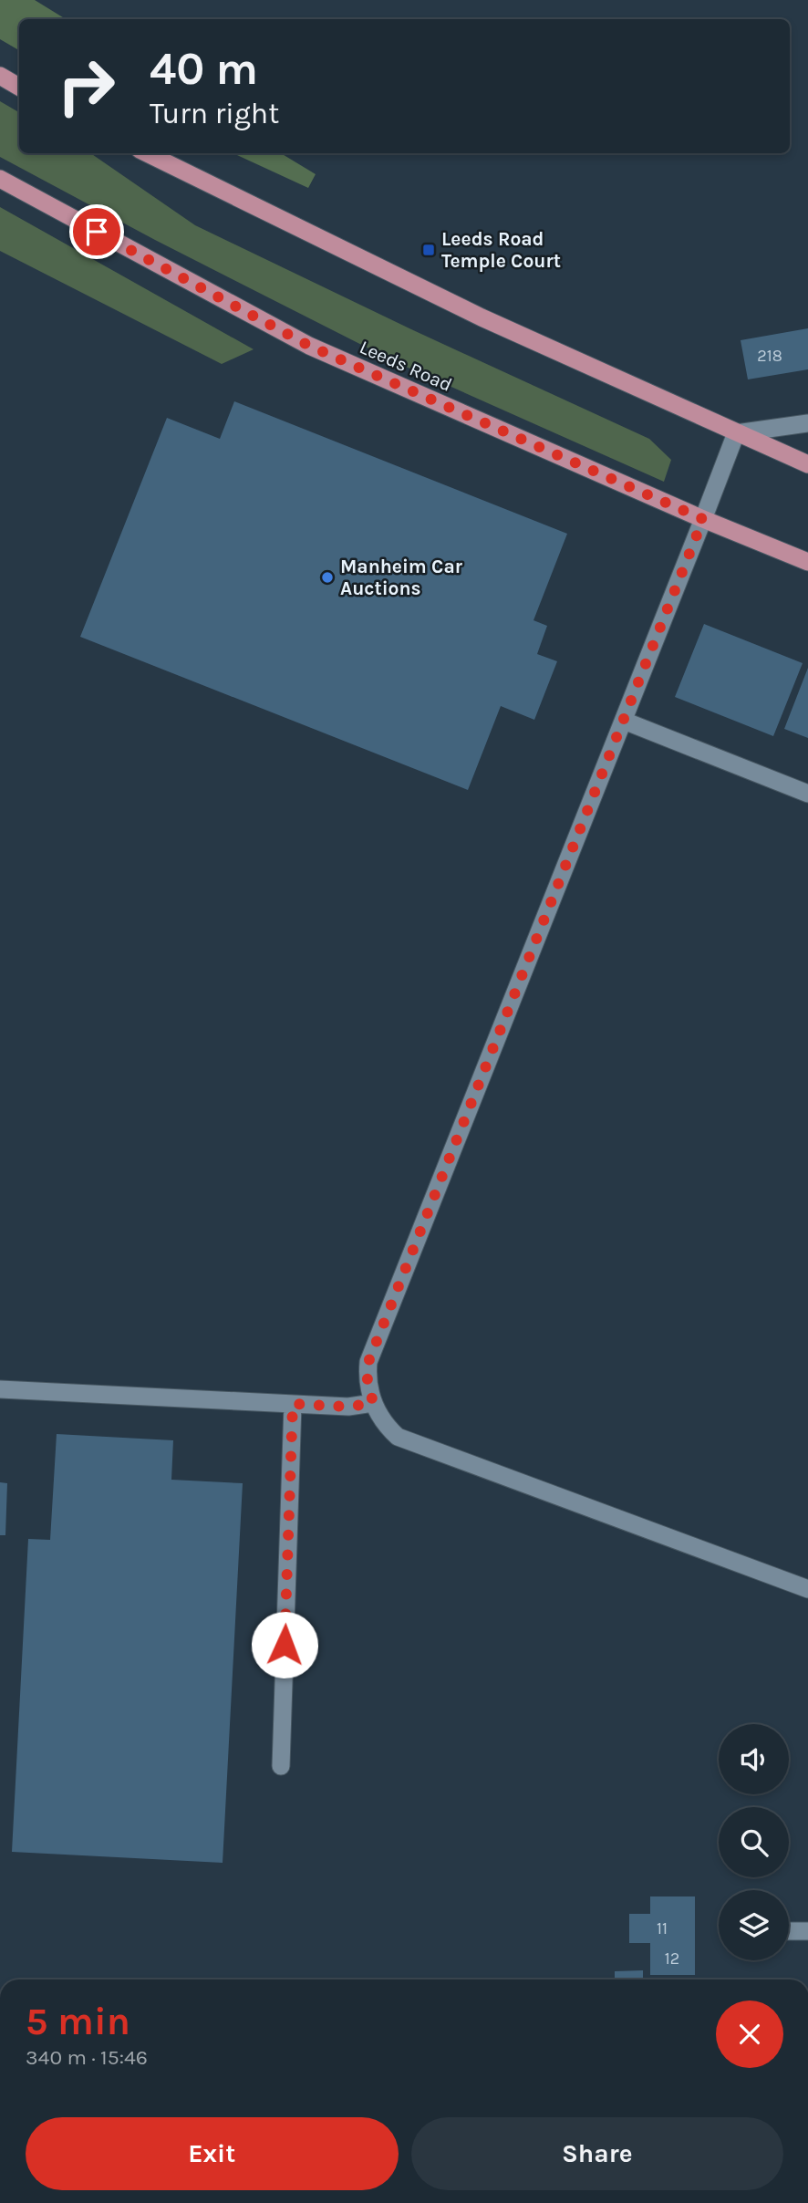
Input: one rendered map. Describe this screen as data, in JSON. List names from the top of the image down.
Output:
{
  "streets": {
    "main road": ["Leeds Road"]
  },
  "places": {
    "transit": ["Leeds Road Temple Court"],
    "other": ["Manheim Car Auctions"]
  },
  "house_numbers": ["218", "11", "12"],
  "page": {
    "turn": ["40 m", "Turn right"],
    "heading": ["5 min", "340 m · 15:46"],
    "buttons": ["Exit", "Share"]
  }
}
